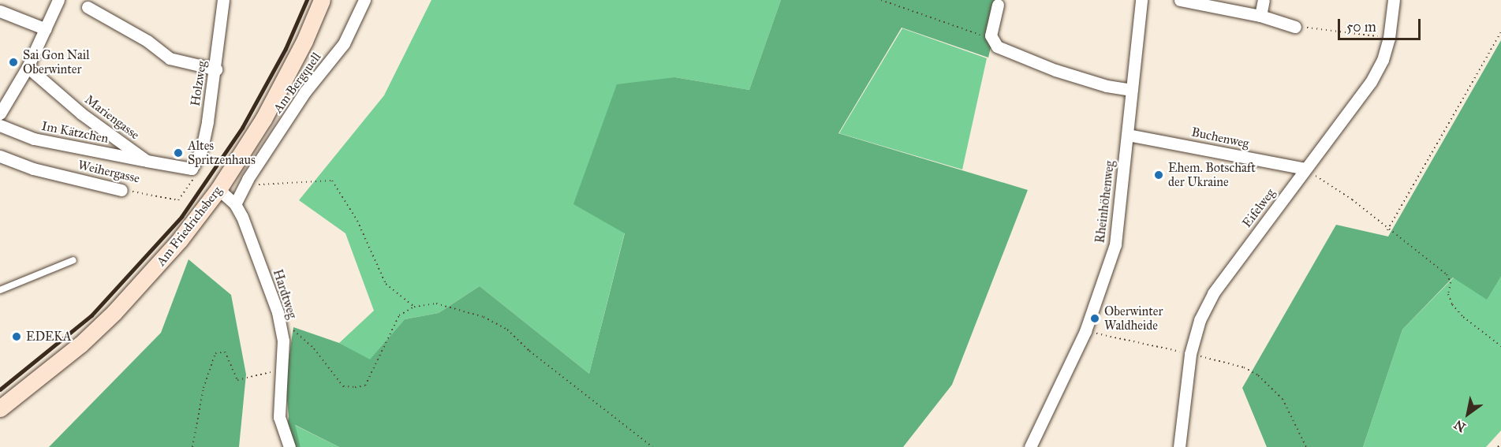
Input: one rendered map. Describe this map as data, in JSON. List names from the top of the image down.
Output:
{
  "streets": {
    "street": [
      "Am Bergquell",
      "Holzweg",
      "Mariengasse",
      "Im Kätzchen",
      "Buchenweg",
      "Weihergasse",
      "Rheinhöhenweg",
      "Eifelweg",
      "Am Friedrichsberg",
      "Hardtweg"
    ]
  },
  "crossings": [
    ["Am Bergquell", "Hardtweg"],
    ["Holzweg", "Mariengasse"],
    ["Holzweg", "Weihergasse"],
    ["Mariengasse", "Im Kätzchen"],
    ["Mariengasse", "Weihergasse"],
    ["Buchenweg", "Rheinhöhenweg"],
    ["Buchenweg", "Eifelweg"],
    ["Am Friedrichsberg", "Hardtweg"]
  ],
  "places": [
    "Sai Gon Nail Oberwinter",
    "Altes Spritzenhaus",
    "Ehem. Botschaft der Ukraine",
    "Oberwinter Waldheide",
    "EDEKA"
  ],
  "scale_bar": "50 m",
  "north": "bottom left"
}
